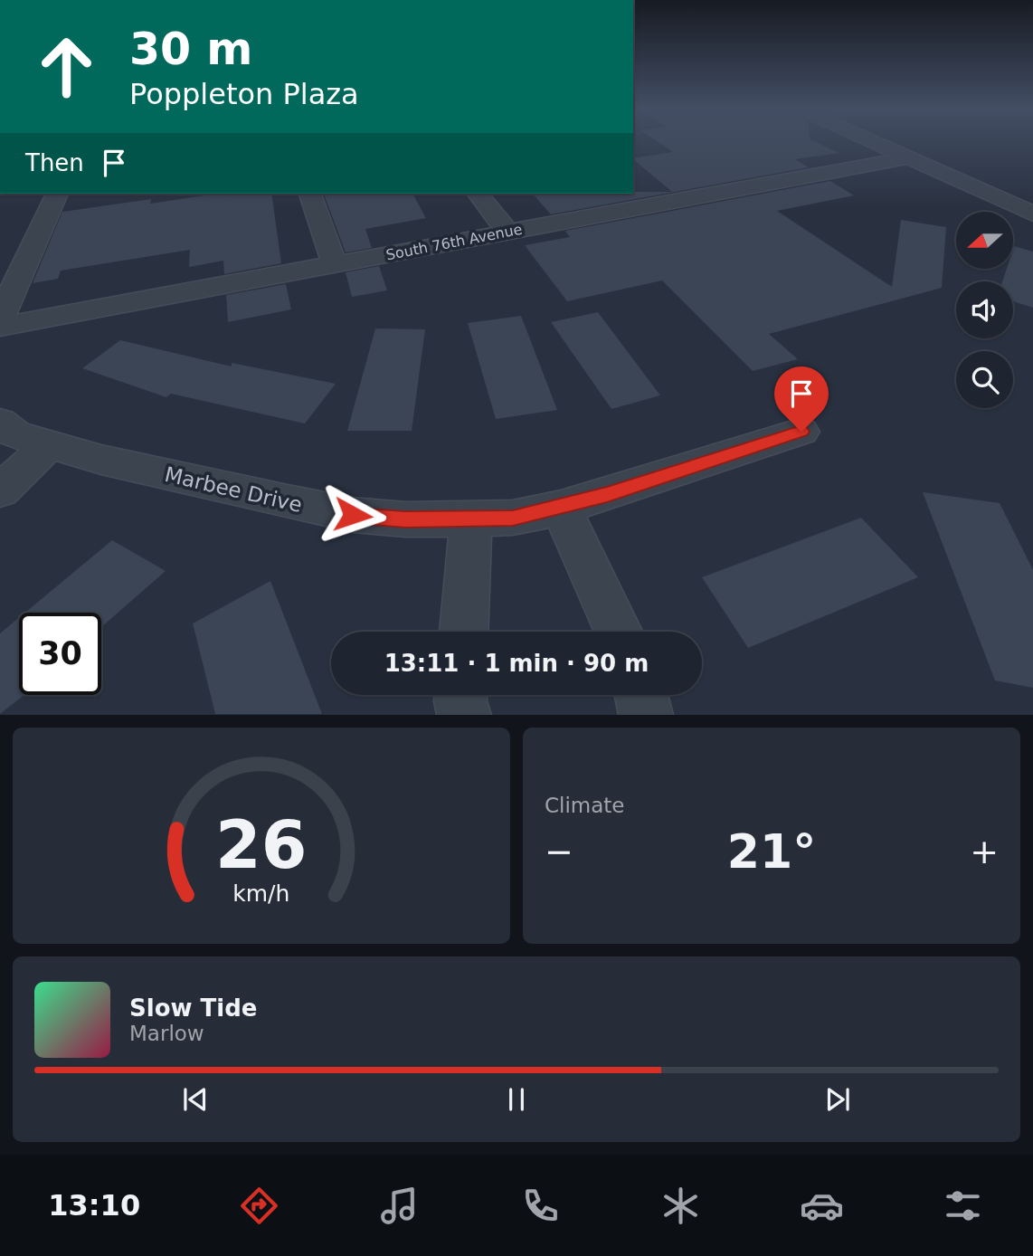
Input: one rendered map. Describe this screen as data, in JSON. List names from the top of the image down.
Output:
{
  "streets": {
    "street": ["South 76th Avenue", "Marbee Drive"]
  },
  "north": "left",
  "page": {
    "turn": ["30 m", "Poppleton Plaza"],
    "then": "Then",
    "limit": "30",
    "trip": "13:11 · 1 min · 90 m",
    "tile": "Climate",
    "heat": ["−", "21°", "+"],
    "song": ["Slow Tide", "Marlow"],
    "tabs": "13:10",
    "gauge": ["26", "km/h"]
  }
}
